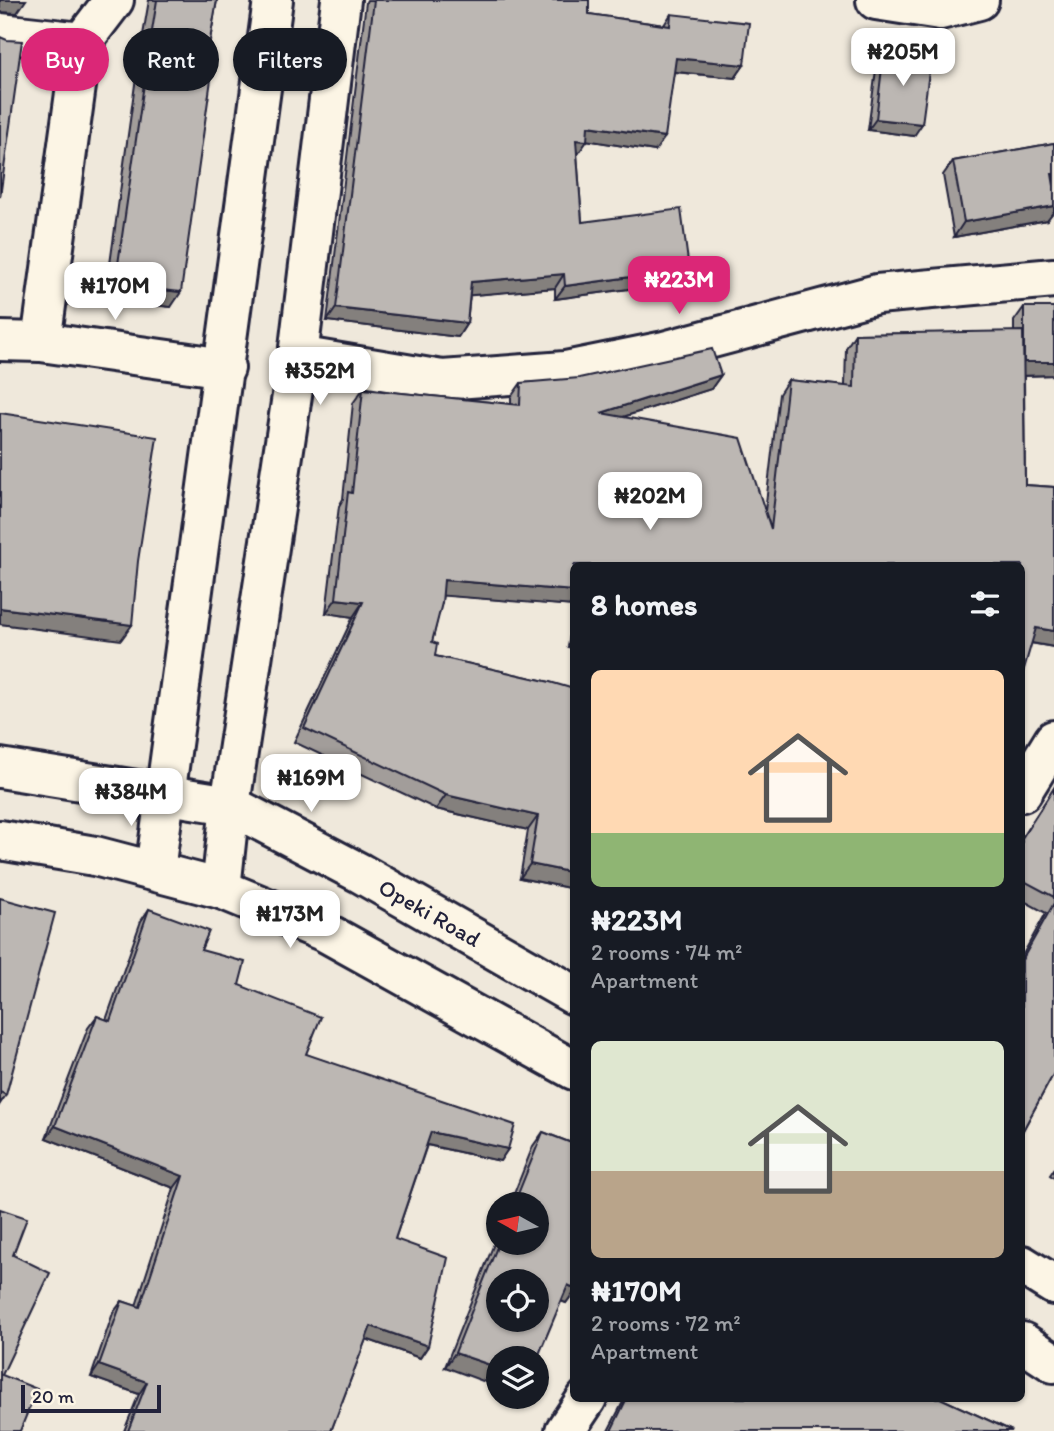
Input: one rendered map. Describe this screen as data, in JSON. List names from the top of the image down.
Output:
{
  "streets": {
    "street": ["Opeki Road"]
  },
  "scale_bar": "20 m",
  "north": "left",
  "page": {
    "price": [
      "₦205M",
      "₦223M",
      "₦170M",
      "₦352M",
      "₦202M",
      "₦169M",
      "₦384M",
      "₦173M"
    ],
    "chip": ["Buy", "Rent", "Filters"],
    "heading": "8 homes",
    "list": [
      {
        "name": "₦223M",
        "note": "2 rooms · 74 m² · Apartment"
      },
      {
        "name": "₦170M",
        "note": "2 rooms · 72 m² · Apartment"
      }
    ],
    "scale": "20 m"
  }
}
